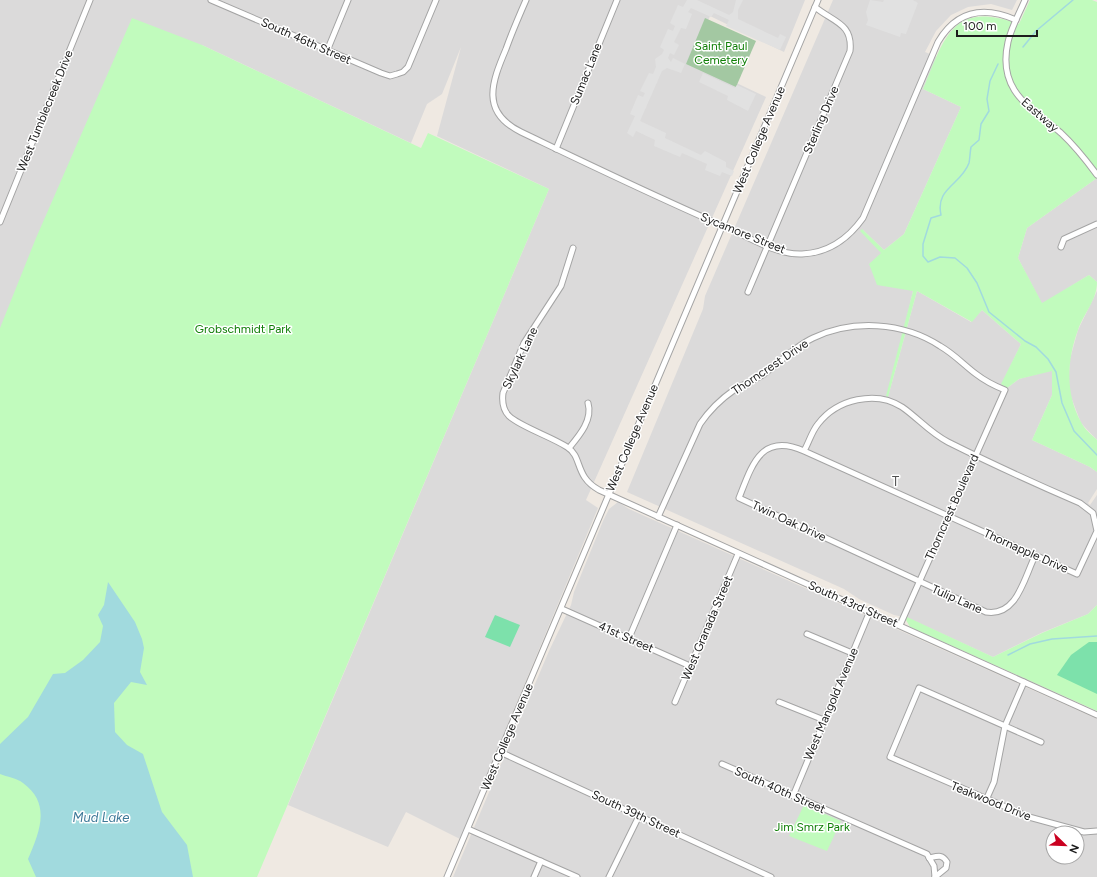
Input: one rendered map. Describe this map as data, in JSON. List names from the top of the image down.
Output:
{
  "streets": {
    "street": [
      "South 46th Street",
      "Sumac Lane",
      "West Tumblecreek Drive",
      "Eastway",
      "Sterling Drive",
      "West College Avenue",
      "Sycamore Street",
      "Skylark Lane",
      "Thorncrest Drive",
      "Thorncrest Boulevard",
      "Twin Oak Drive",
      "Thornapple Drive",
      "Tulip Lane",
      "South 43rd Street",
      "West Granada Street",
      "41st Street",
      "West Mangold Avenue",
      "South 40th Street",
      "Teakwood Drive",
      "South 39th Street"
    ]
  },
  "crossings": [
    ["Sumac Lane", "Sycamore Street"],
    ["Eastway", "Sycamore Street"],
    ["Sterling Drive", "West College Avenue"],
    ["Sterling Drive", "Sycamore Street"],
    ["West College Avenue", "Sycamore Street"],
    ["West College Avenue", "Skylark Lane"],
    ["West College Avenue", "South 43rd Street"],
    ["West College Avenue", "41st Street"],
    ["West College Avenue", "South 39th Street"],
    ["Skylark Lane", "South 43rd Street"],
    ["Thorncrest Drive", "Thorncrest Boulevard"],
    ["Thorncrest Drive", "South 43rd Street"],
    ["Thorncrest Boulevard", "Twin Oak Drive"],
    ["Thorncrest Boulevard", "Thornapple Drive"],
    ["Thorncrest Boulevard", "Tulip Lane"],
    ["Thorncrest Boulevard", "South 43rd Street"],
    ["Twin Oak Drive", "Thornapple Drive"],
    ["Twin Oak Drive", "Tulip Lane"],
    ["Thornapple Drive", "Tulip Lane"],
    ["South 43rd Street", "West Granada Street"],
    ["South 43rd Street", "West Mangold Avenue"],
    ["West Granada Street", "41st Street"],
    ["West Mangold Avenue", "South 40th Street"]
  ],
  "districts": ["T"],
  "water": ["Mud Lake"],
  "parks": ["Saint Paul Cemetery", "Grobschmidt Park", "Jim Smrz Park"],
  "scale_bar": "100 m",
  "north": "bottom right"
}
